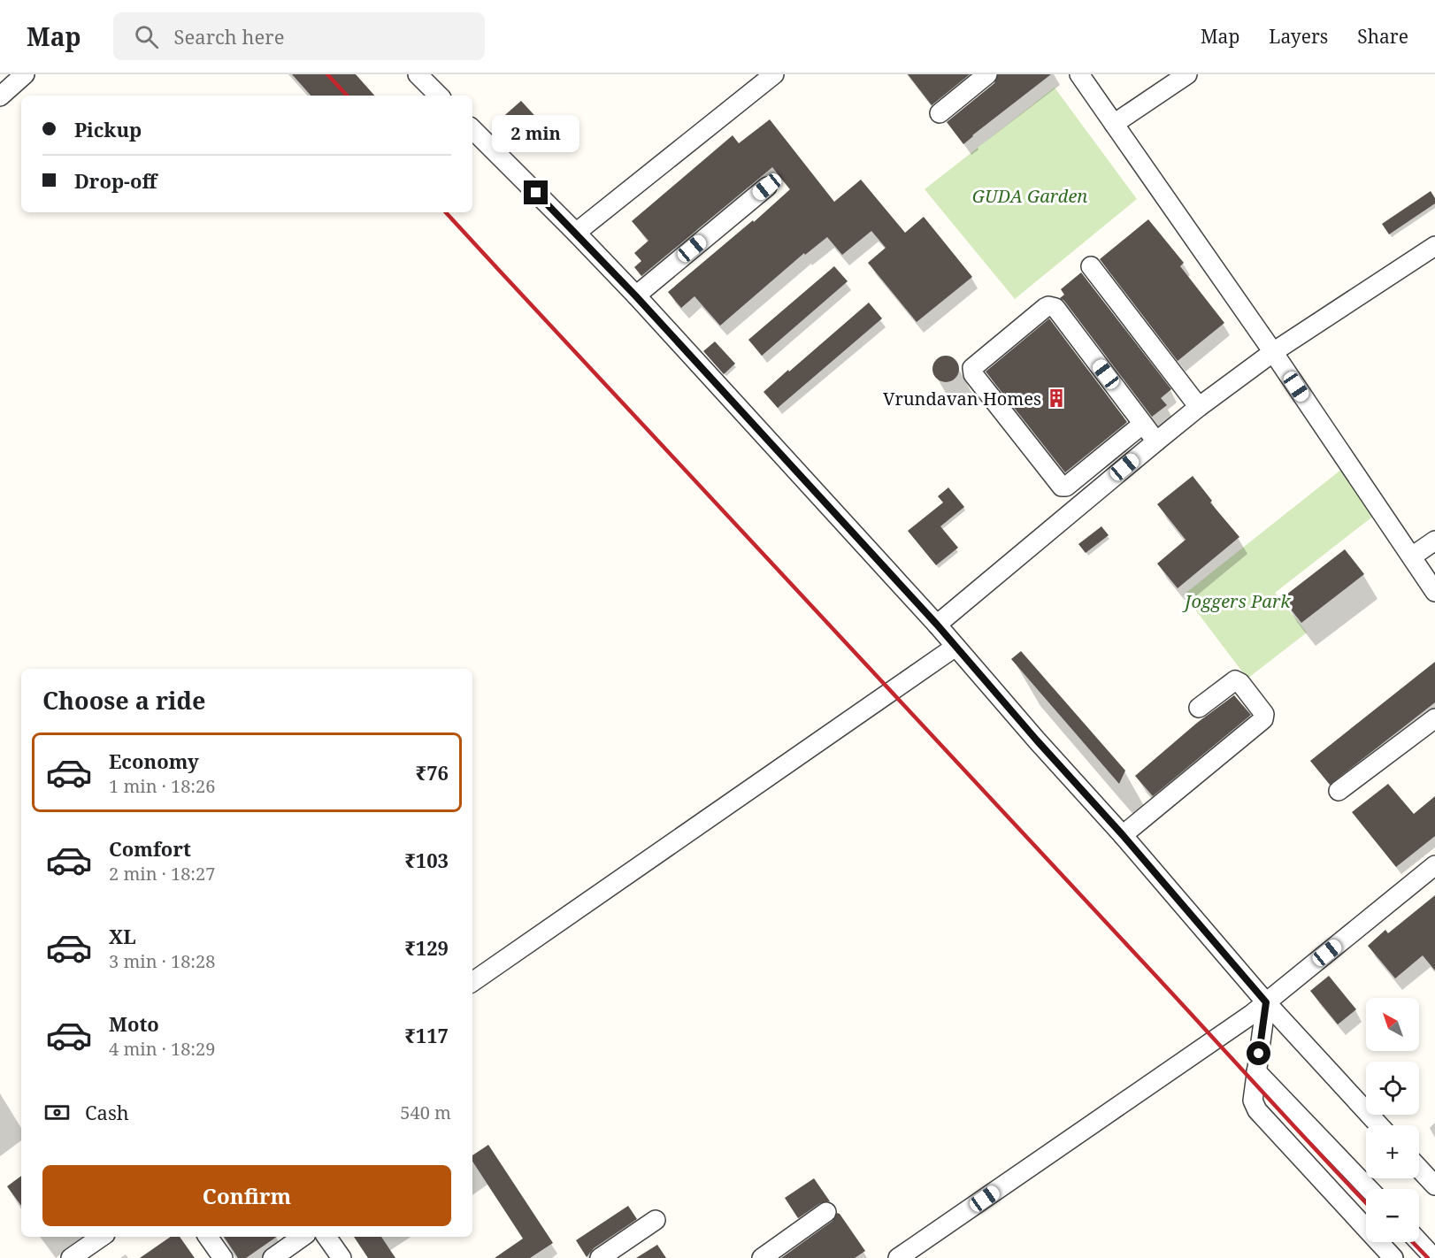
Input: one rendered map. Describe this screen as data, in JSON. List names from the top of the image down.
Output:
{
  "parks": ["GUDA Garden", "Joggers Park"],
  "places": {
    "building": ["Vrundavan Homes"]
  },
  "north": "top left",
  "page": {
    "header": "Map",
    "search": "Search here",
    "nav": ["Map", "Layers", "Share"],
    "banner": ["Pickup", "Drop-off"],
    "bubble": "2 min",
    "heading": "Choose a ride",
    "list": [
      {
        "name": "Economy",
        "note": "1 min · 18:26",
        "value": "₹76"
      },
      {
        "name": "Comfort",
        "note": "2 min · 18:27",
        "value": "₹103"
      },
      {
        "name": "XL",
        "note": "3 min · 18:28",
        "value": "₹129"
      },
      {
        "name": "Moto",
        "note": "4 min · 18:29",
        "value": "₹117"
      }
    ],
    "map_buttons": ["+", "−"],
    "pay": ["Cash", "540 m"],
    "buttons": "Confirm"
  }
}
